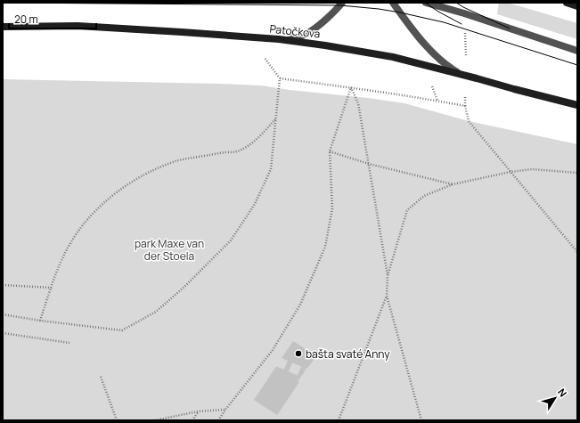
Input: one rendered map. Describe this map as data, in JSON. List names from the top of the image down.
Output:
{
  "streets": {
    "main road": ["Patočkova"]
  },
  "parks": ["park Maxe van der Stoela"],
  "places": ["bašta svaté Anny"],
  "scale_bar": "20 m",
  "north": "top right"
}
